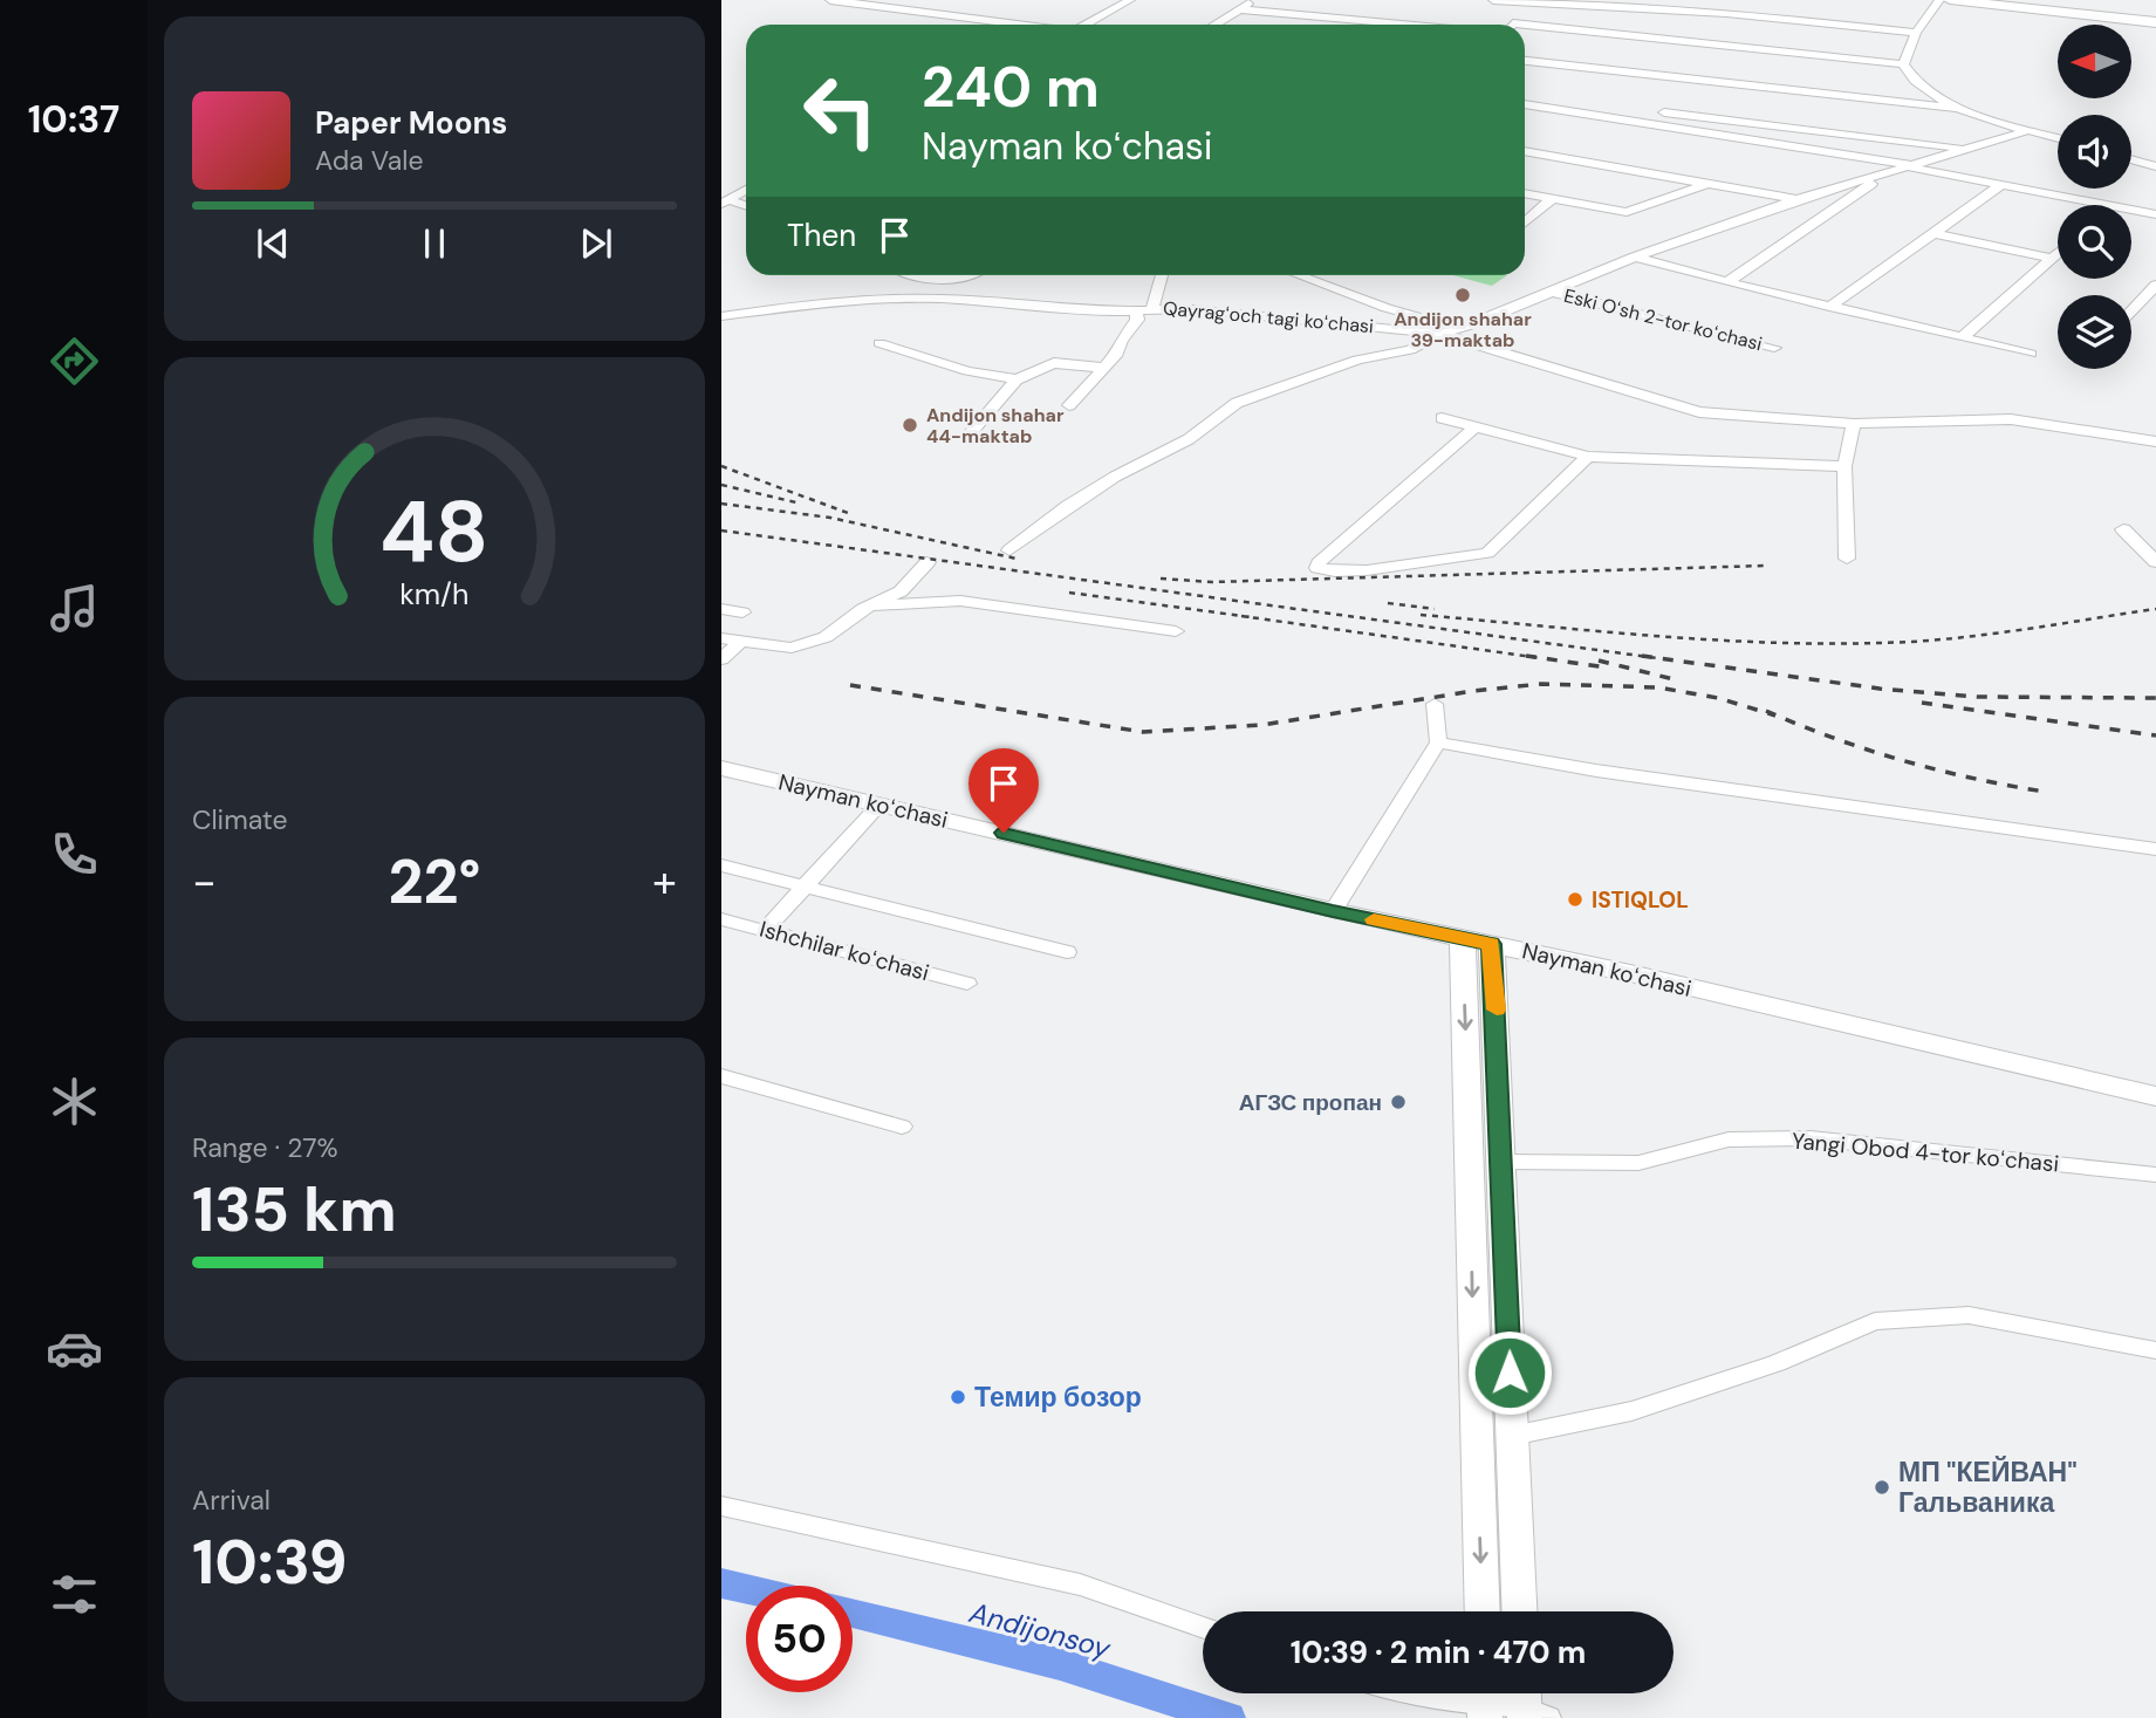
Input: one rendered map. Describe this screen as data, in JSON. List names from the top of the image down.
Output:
{
  "streets": {
    "main road": ["Nayman koʻchasi"],
    "street": [
      "Qayragʻoch tagi koʻchasi",
      "Eski Oʻsh 2-tor koʻchasi",
      "Ishchilar koʻchasi",
      "Yangi Obod 4-tor koʻchasi"
    ]
  },
  "water": ["Andijonsoy"],
  "places": [
    "Andijon shahar 39-maktab",
    "Andijon shahar 44-maktab",
    "ISTIQLOL",
    "АГЗС пропан",
    "Темир бозор",
    "МП \"КЕЙВАН\" Гальваника"
  ],
  "north": "left",
  "page": {
    "tabs": "10:37",
    "turn": ["240 m", "Nayman koʻchasi"],
    "song": ["Paper Moons", "Ada Vale"],
    "then": "Then",
    "tile": [
      "Climate",
      ["Range · 27%", "135 km"],
      ["Arrival", "10:39"]
    ],
    "heat": ["−", "22°", "+"],
    "limit": "50",
    "trip": "10:39 · 2 min · 470 m",
    "gauge": ["48", "km/h"]
  }
}
